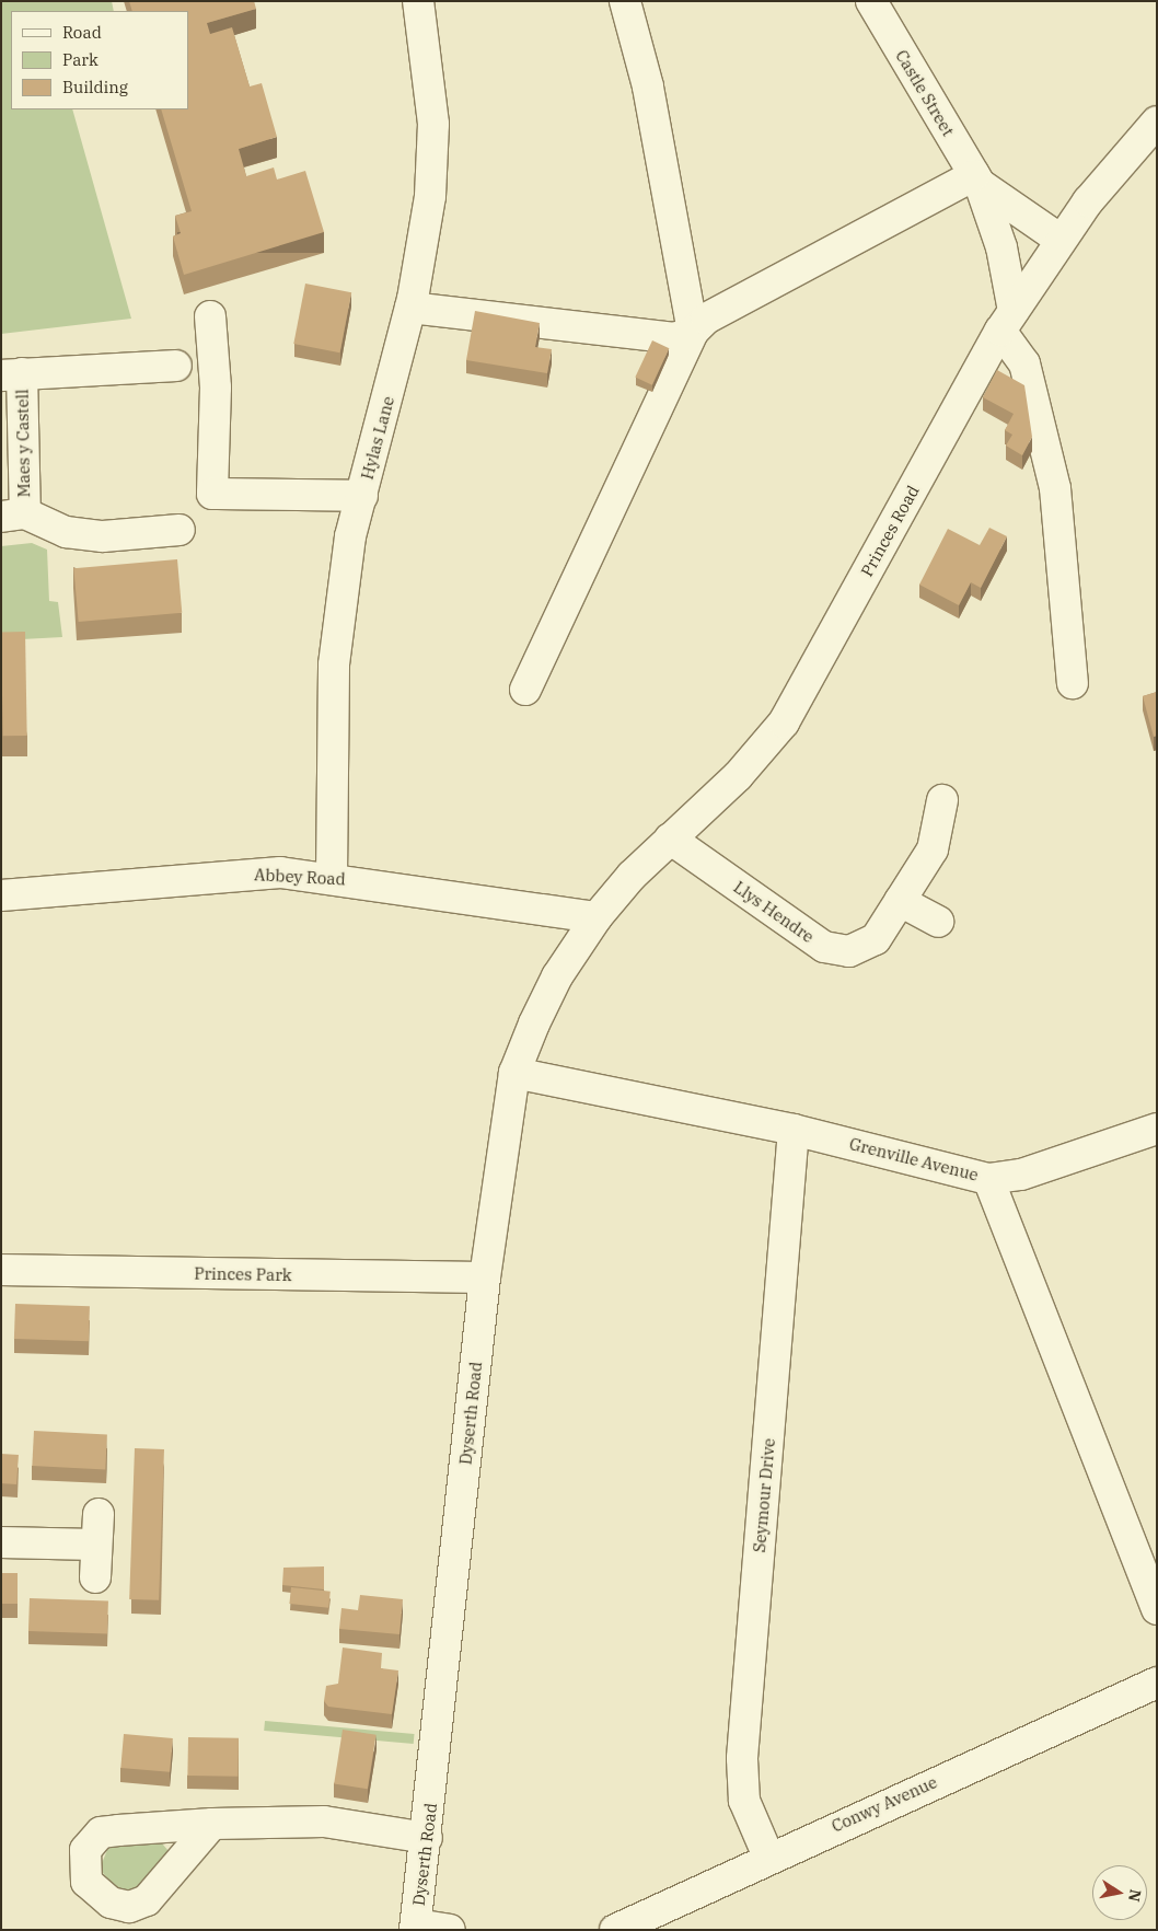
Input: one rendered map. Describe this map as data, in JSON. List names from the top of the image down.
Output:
{
  "streets": {
    "street": [
      "Castle Street",
      "Hylas Lane",
      "Maes y Castell",
      "Princes Road",
      "Abbey Road",
      "Llys Hendre",
      "Grenville Avenue",
      "Princes Park",
      "Dyserth Road",
      "Seymour Drive",
      "Conwy Avenue"
    ]
  },
  "crossings": [
    ["Castle Street", "Princes Road"],
    ["Hylas Lane", "Abbey Road"],
    ["Princes Road", "Abbey Road"],
    ["Princes Road", "Llys Hendre"],
    ["Princes Road", "Dyserth Road"],
    ["Abbey Road", "Dyserth Road"],
    ["Grenville Avenue", "Dyserth Road"],
    ["Grenville Avenue", "Seymour Drive"],
    ["Princes Park", "Dyserth Road"],
    ["Seymour Drive", "Conwy Avenue"]
  ],
  "legend": ["Road", "Park", "Building"],
  "north": "right"
}
